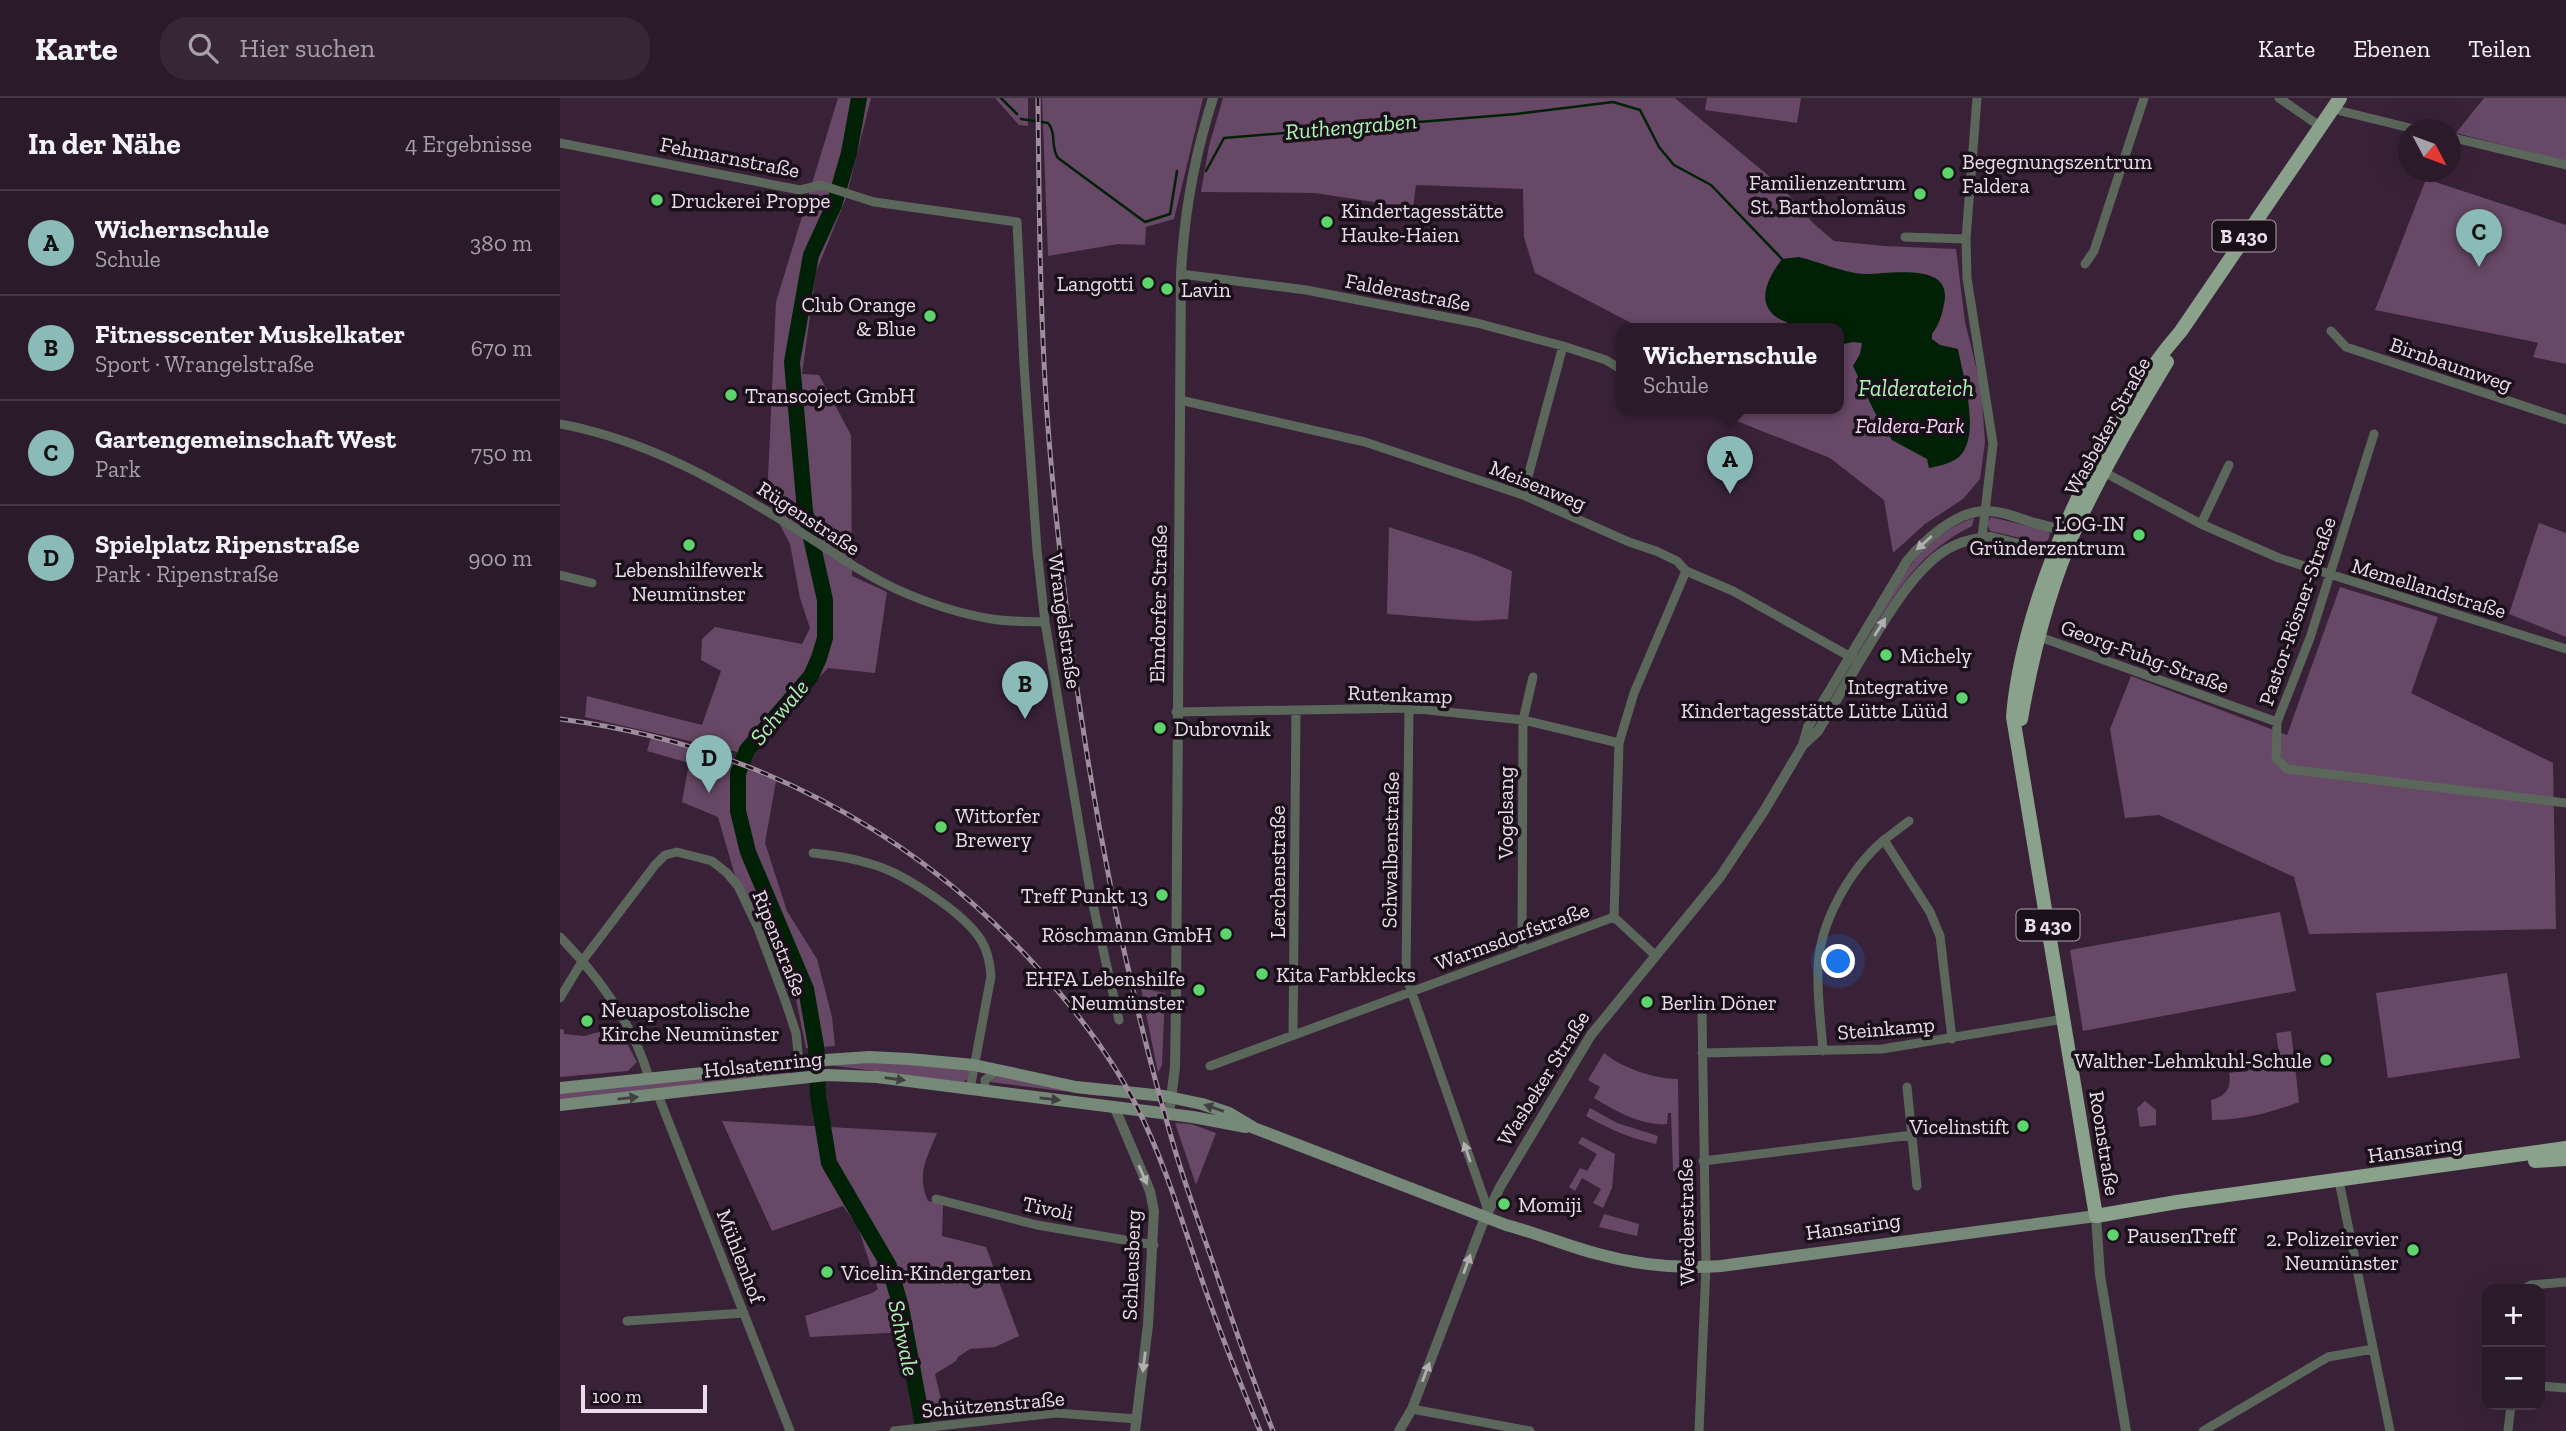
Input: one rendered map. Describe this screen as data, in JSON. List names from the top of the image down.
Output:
{
  "streets": {
    "main road": [
      "B 430",
      "Wasbeker Straße",
      "Holsatenring",
      "Roonstraße",
      "Hansaring"
    ],
    "street": [
      "Fehmarnstraße",
      "Falderastraße",
      "Birnbaumweg",
      "Meisenweg",
      "Rügenstraße",
      "Memellandstraße",
      "Ehndorfer Straße",
      "Pastor-Rösner-Straße",
      "Wrangelstraße",
      "Georg-Fuhg-Straße",
      "Rutenkamp",
      "Vogelsang",
      "Schwalbenstraße",
      "Lerchenstraße",
      "Warmsdorfstraße",
      "Ripenstraße",
      "Steinkamp",
      "Tivoli",
      "Werderstraße",
      "Mühlenhof",
      "Schleusberg",
      "Schützenstraße"
    ]
  },
  "crossings": [
    ["Fehmarnstraße", "Wrangelstraße"],
    ["Falderastraße", "Ehndorfer Straße"],
    ["Wasbeker Straße", "Meisenweg"],
    ["Wasbeker Straße", "Memellandstraße"],
    ["Wasbeker Straße", "Schwalbenstraße"],
    ["Wasbeker Straße", "Warmsdorfstraße"],
    ["Wasbeker Straße", "Roonstraße"],
    ["Wasbeker Straße", "Hansaring"],
    ["Meisenweg", "Ehndorfer Straße"],
    ["Rügenstraße", "Wrangelstraße"],
    ["Memellandstraße", "Pastor-Rösner-Straße"],
    ["Ehndorfer Straße", "Rutenkamp"],
    ["Ehndorfer Straße", "Holsatenring"],
    ["Ehndorfer Straße", "Hansaring"],
    ["Pastor-Rösner-Straße", "Georg-Fuhg-Straße"],
    ["Georg-Fuhg-Straße", "Roonstraße"],
    ["Rutenkamp", "Vogelsang"],
    ["Rutenkamp", "Schwalbenstraße"],
    ["Rutenkamp", "Lerchenstraße"],
    ["Vogelsang", "Warmsdorfstraße"],
    ["Schwalbenstraße", "Warmsdorfstraße"],
    ["Schwalbenstraße", "Hansaring"],
    ["Lerchenstraße", "Warmsdorfstraße"],
    ["Ripenstraße", "Holsatenring"],
    ["Steinkamp", "Roonstraße"],
    ["Steinkamp", "Werderstraße"],
    ["Holsatenring", "Hansaring"],
    ["Holsatenring", "Mühlenhof"],
    ["Holsatenring", "Schleusberg"],
    ["Roonstraße", "Hansaring"],
    ["Hansaring", "Werderstraße"],
    ["Tivoli", "Schleusberg"],
    ["Schleusberg", "Schützenstraße"]
  ],
  "one_way": ["Schwalbenstraße", "Schleusberg"],
  "water": ["Ruthengraben", "Falderateich", "Schwale"],
  "parks": ["Faldera-Park"],
  "places": [
    "Begegnungszentrum Faldera",
    "Familienzentrum St. Bartholomäus",
    "Druckerei Proppe",
    "Kindertagesstätte Hauke-Haien",
    "Langotti",
    "Lavin",
    "Club Orange & Blue",
    "Transcoject GmbH",
    "LOG-IN Gründerzentrum",
    "Lebenshilfewerk Neumünster",
    "Michely",
    "Integrative Kindertagesstätte Lütte Lüüd",
    "Dubrovnik",
    "Wittorfer Brewery",
    "Treff Punkt 13",
    "Röschmann GmbH",
    "Kita Farbklecks",
    "EHFA Lebenshilfe Neumünster",
    "Berlin Döner",
    "Neuapostolische Kirche Neumünster",
    "Walther-Lehmkuhl-Schule",
    "Vicelinstift",
    "Momiji",
    "PausenTreff",
    "2. Polizeirevier Neumünster",
    "Vicelin-Kindergarten"
  ],
  "scale_bar": "100 m",
  "north": "bottom right",
  "page": {
    "header": "Karte",
    "search": "Hier suchen",
    "nav": ["Karte", "Ebenen", "Teilen"],
    "heading": ["In der Nähe", "4 Ergebnisse"],
    "list": [
      {
        "mark": "A",
        "name": "Wichernschule",
        "note": "Schule",
        "value": "380 m"
      },
      {
        "mark": "B",
        "name": "Fitnesscenter Muskelkater",
        "note": "Sport · Wrangelstraße",
        "value": "670 m"
      },
      {
        "mark": "C",
        "name": "Gartengemeinschaft West",
        "note": "Park",
        "value": "750 m"
      },
      {
        "mark": "D",
        "name": "Spielplatz Ripenstraße",
        "note": "Park · Ripenstraße",
        "value": "900 m"
      }
    ],
    "pins": [
      "C",
      "A",
      "B",
      "D"
    ],
    "popup": ["Wichernschule", "Schule"],
    "map_buttons": ["+", "−"],
    "scale": "100 m"
  }
}
